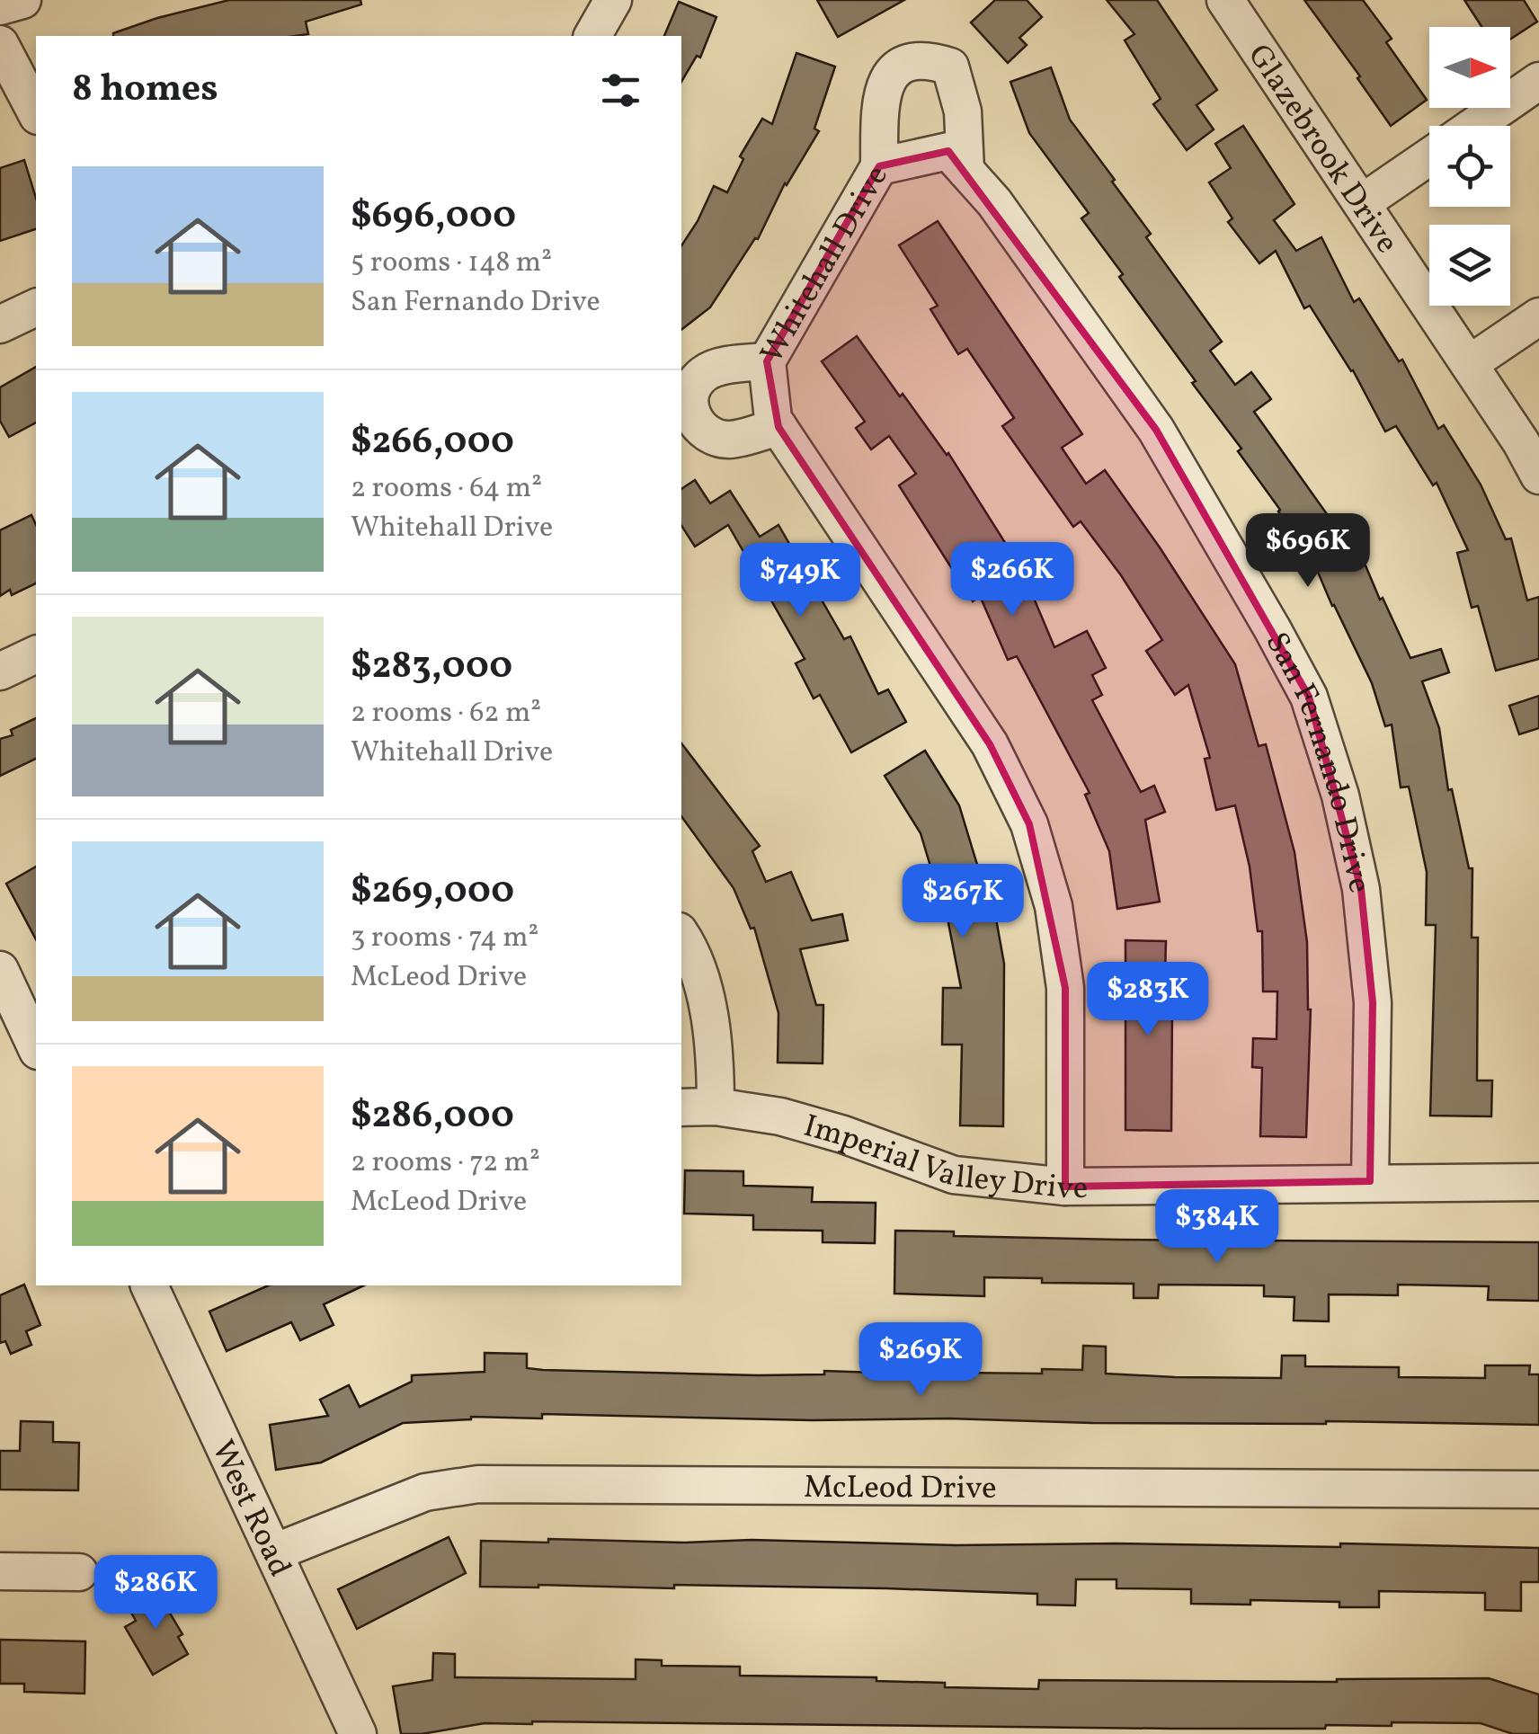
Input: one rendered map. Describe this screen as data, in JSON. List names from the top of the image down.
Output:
{
  "streets": {
    "street": [
      "Glazebrook Drive",
      "Whitehall Drive",
      "San Fernando Drive",
      "Imperial Valley Drive",
      "McLeod Drive",
      "West Road"
    ]
  },
  "crossings": [
    ["Whitehall Drive", "San Fernando Drive"],
    ["Whitehall Drive", "Imperial Valley Drive"],
    ["San Fernando Drive", "Imperial Valley Drive"],
    ["McLeod Drive", "West Road"]
  ],
  "north": "right",
  "page": {
    "heading": "8 homes",
    "list": [
      {
        "name": "$696,000",
        "note": "5 rooms · 148 m² · San Fernando Drive"
      },
      {
        "name": "$266,000",
        "note": "2 rooms · 64 m² · Whitehall Drive"
      },
      {
        "name": "$283,000",
        "note": "2 rooms · 62 m² · Whitehall Drive"
      },
      {
        "name": "$269,000",
        "note": "3 rooms · 74 m² · McLeod Drive"
      },
      {
        "name": "$286,000",
        "note": "2 rooms · 72 m² · McLeod Drive"
      }
    ],
    "price": [
      "$696K",
      "$266K",
      "$749K",
      "$267K",
      "$283K",
      "$384K",
      "$269K",
      "$286K"
    ]
  }
}
